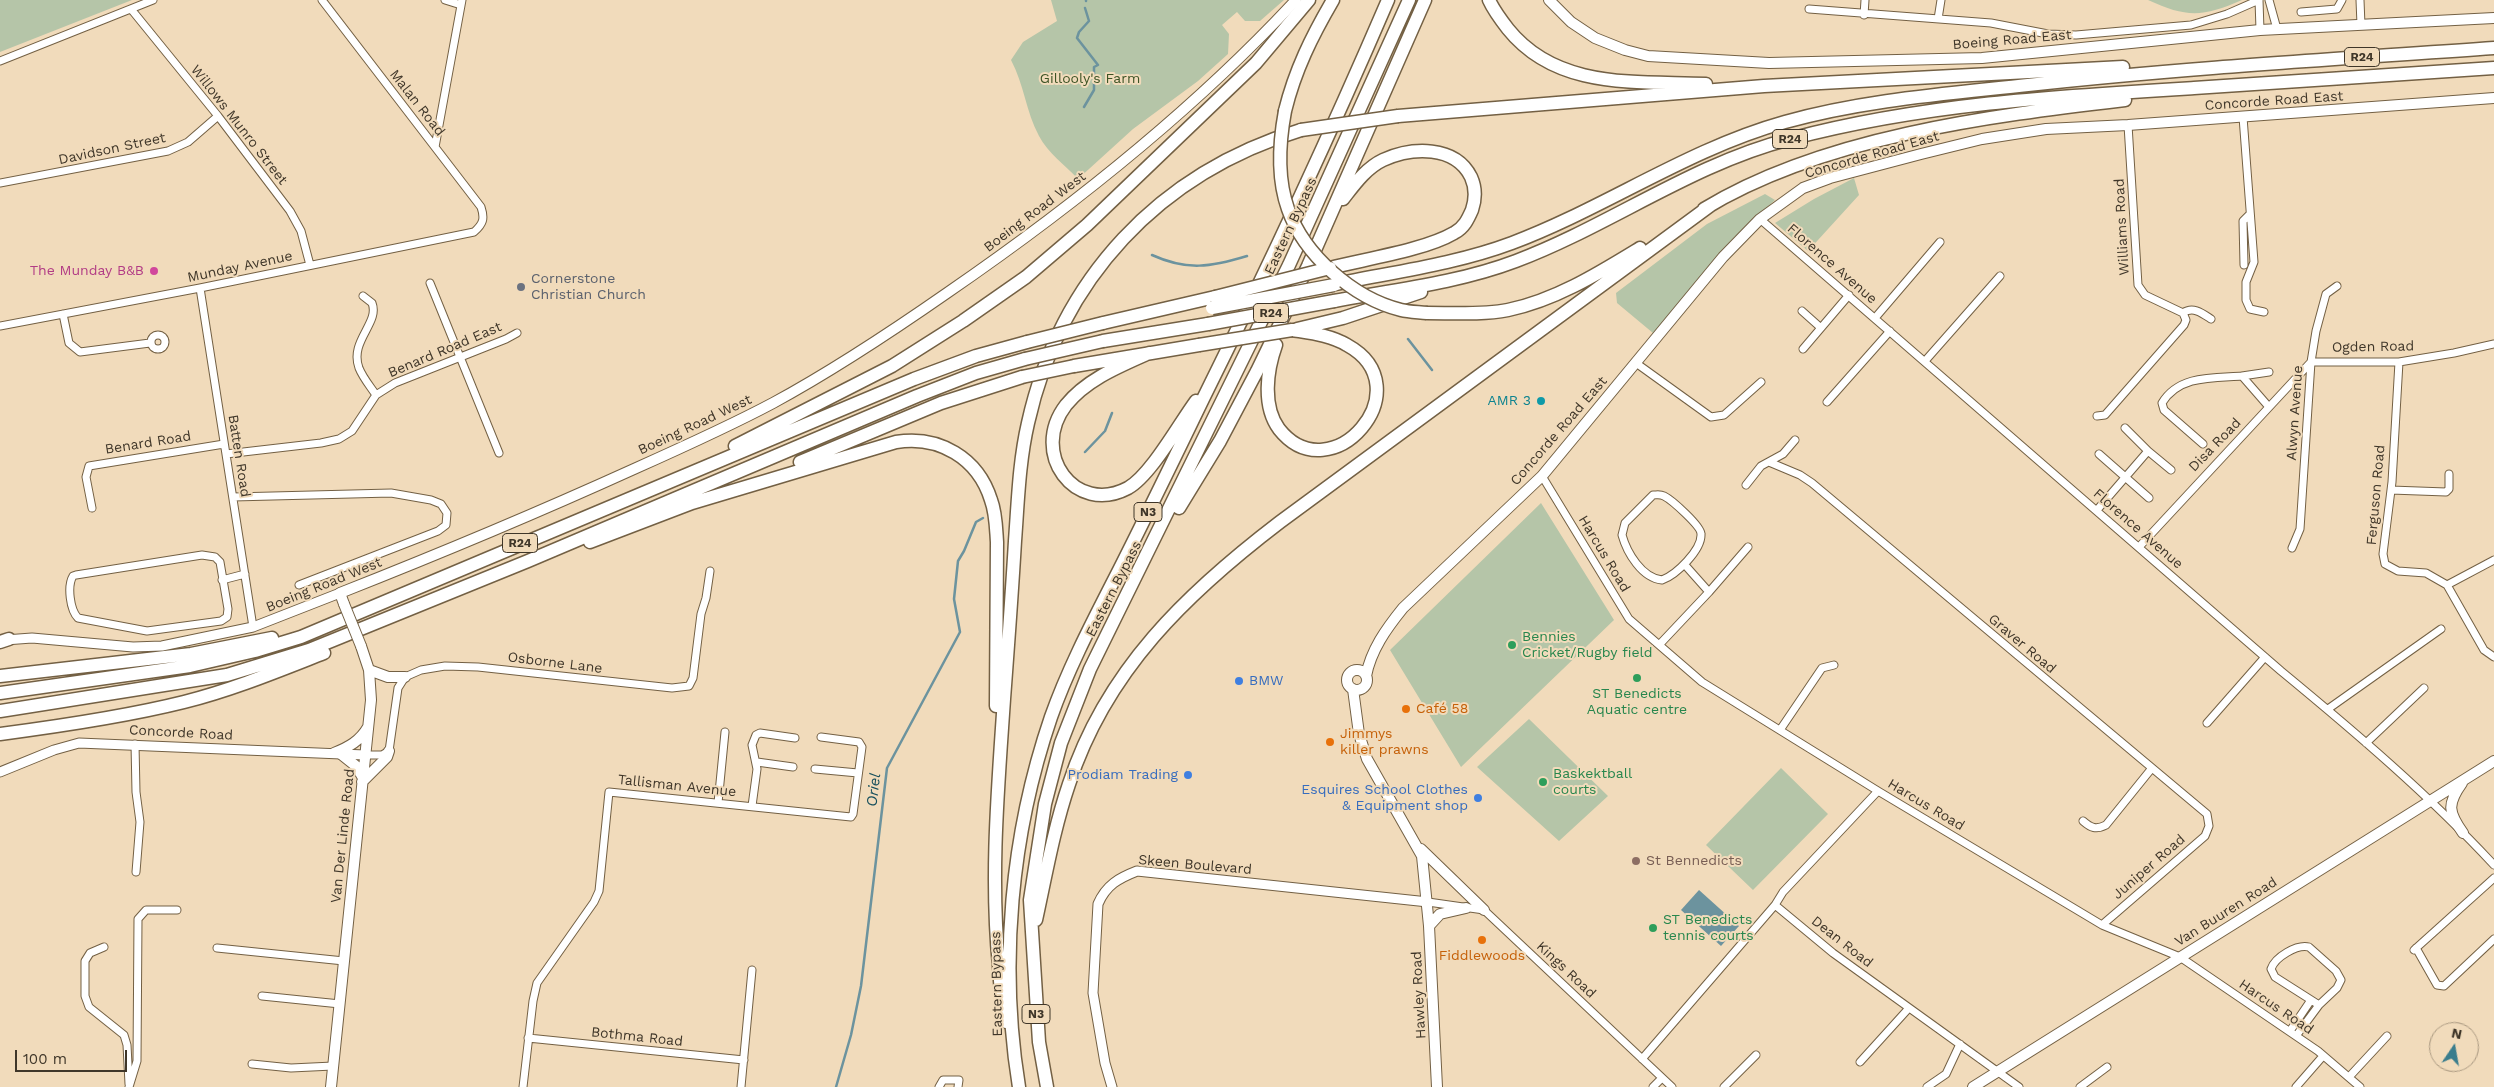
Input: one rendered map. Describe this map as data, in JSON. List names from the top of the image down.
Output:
{
  "streets": {
    "highway": ["R24", "Eastern Bypass", "N3"],
    "main road": [
      "Boeing Road East",
      "Concorde Road East",
      "Boeing Road West",
      "Van Der Linde Road",
      "Van Buuren Road",
      "Hawley Road"
    ],
    "street": [
      "Malan Road",
      "Willows Munro Street",
      "Davidson Street",
      "Williams Road",
      "Florence Avenue",
      "Munday Avenue",
      "Ogden Road",
      "Benard Road East",
      "Alwyn Avenue",
      "Benard Road",
      "Disa Road",
      "Batten Road",
      "Ferguson Road",
      "Harcus Road",
      "Graver Road",
      "Osborne Lane",
      "Concorde Road",
      "Tallisman Avenue",
      "Skeen Boulevard",
      "Juniper Road",
      "Dean Road",
      "Kings Road",
      "Bothma Road"
    ]
  },
  "crossings": [
    ["Concorde Road East", "Williams Road"],
    ["Concorde Road East", "Florence Avenue"],
    ["Concorde Road East", "Harcus Road"],
    ["Malan Road", "Munday Avenue"],
    ["Willows Munro Street", "Davidson Street"],
    ["Willows Munro Street", "Munday Avenue"],
    ["Boeing Road West", "Batten Road"],
    ["Boeing Road West", "Van Der Linde Road"],
    ["Florence Avenue", "Disa Road"],
    ["Florence Avenue", "Van Buuren Road"],
    ["Munday Avenue", "Batten Road"],
    ["Ogden Road", "Alwyn Avenue"],
    ["Ogden Road", "Disa Road"],
    ["Ogden Road", "Ferguson Road"],
    ["Benard Road East", "Batten Road"],
    ["Alwyn Avenue", "Disa Road"],
    ["Benard Road", "Batten Road"],
    ["Harcus Road", "Juniper Road"],
    ["Harcus Road", "Van Buuren Road"],
    ["Graver Road", "Juniper Road"],
    ["Concorde Road", "Van Der Linde Road"],
    ["Tallisman Avenue", "Bothma Road"],
    ["Skeen Boulevard", "Hawley Road"],
    ["Van Buuren Road", "Dean Road"]
  ],
  "water": ["Oriel"],
  "parks": ["Gillooly's Farm"],
  "places": [
    "The Munday B&B",
    "Cornerstone Christian Church",
    "AMR 3",
    "Bennies Cricket/Rugby field",
    "ST Benedicts Aquatic centre",
    "BMW",
    "Café 58",
    "Jimmys killer prawns",
    "Prodiam Trading",
    "Baskektball courts",
    "Esquires School Clothes & Equipment shop",
    "St Bennedicts",
    "ST Benedicts tennis courts",
    "Fiddlewoods"
  ],
  "scale_bar": "100 m",
  "north": "top"
}
